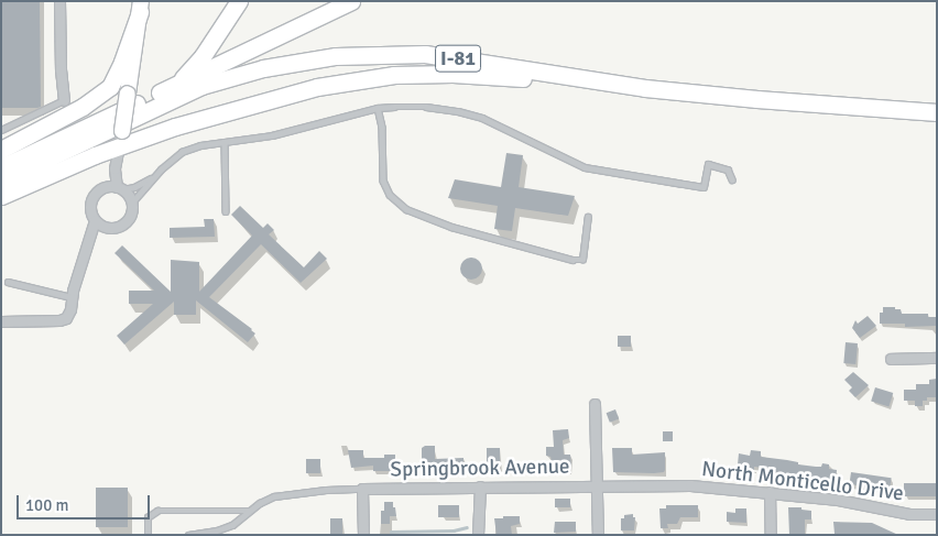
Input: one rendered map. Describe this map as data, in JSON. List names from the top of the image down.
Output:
{
  "streets": {
    "highway": ["I-81"],
    "street": ["Springbrook Avenue", "North Monticello Drive"]
  },
  "crossings": [
    ["Springbrook Avenue", "North Monticello Drive"]
  ],
  "scale_bar": "100 m"
}
